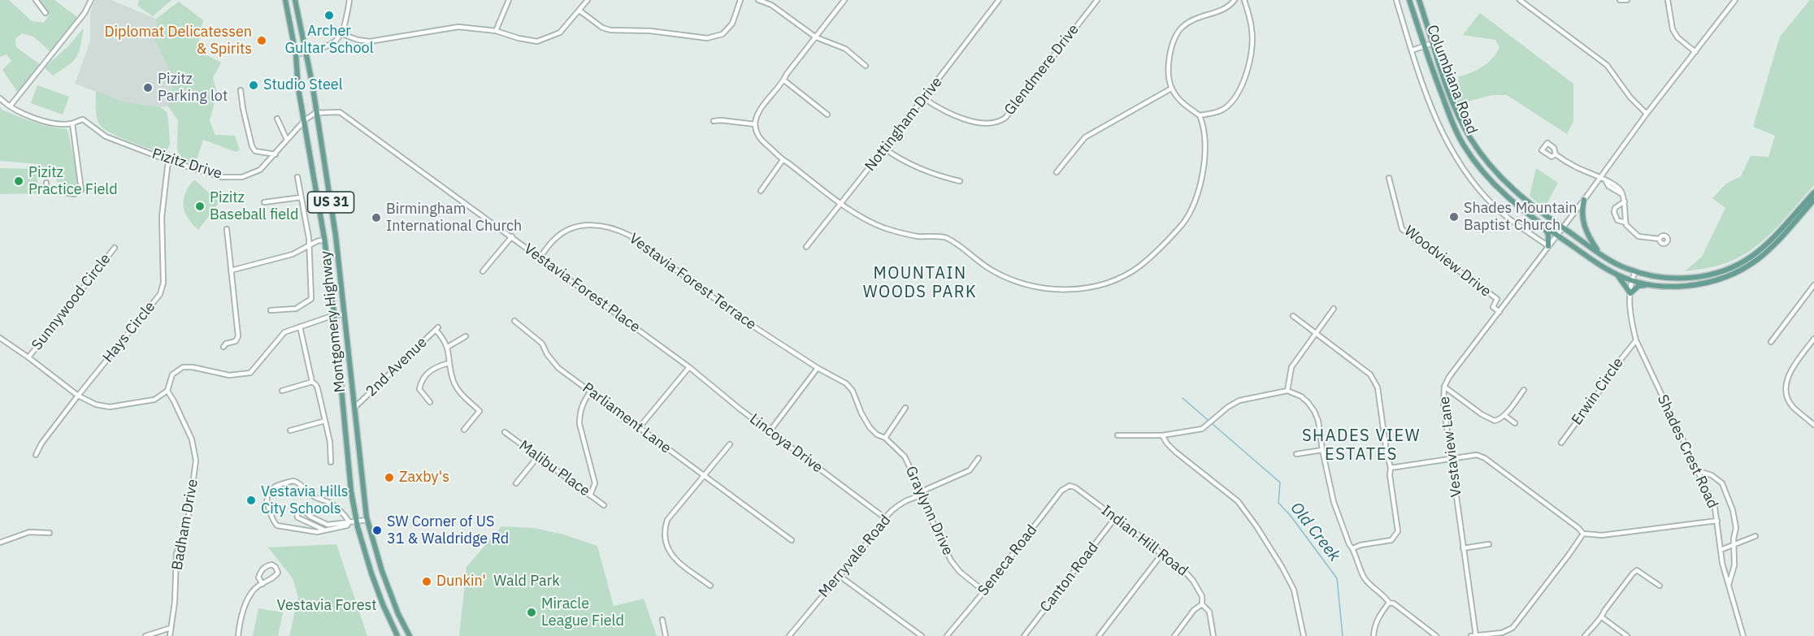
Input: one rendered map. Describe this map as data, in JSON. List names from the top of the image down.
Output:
{
  "streets": {
    "main road": ["Columbiana Road", "US 31", "Montgomery Highway"],
    "street": [
      "Glendmere Drive",
      "Nottingham Drive",
      "Pizitz Drive",
      "Woodview Drive",
      "Vestavia Forest Terrace",
      "Vestavia Forest Place",
      "Sunnywood Circle",
      "Hays Circle",
      "2nd Avenue",
      "Erwin Circle",
      "Parliament Lane",
      "Lincoya Drive",
      "Vestaview Lane",
      "Shades Crest Road",
      "Malibu Place",
      "Graylynn Drive",
      "Badham Drive",
      "Indian Hill Road",
      "Merryvale Road",
      "Seneca Road",
      "Canton Road"
    ]
  },
  "crossings": [
    ["Glendmere Drive", "Nottingham Drive"],
    ["Columbiana Road", "Vestaview Lane"],
    ["Columbiana Road", "Shades Crest Road"],
    ["Pizitz Drive", "Montgomery Highway"],
    ["Pizitz Drive", "Hays Circle"],
    ["Woodview Drive", "Vestaview Lane"],
    ["Vestavia Forest Terrace", "Vestavia Forest Place"],
    ["Vestavia Forest Terrace", "Graylynn Drive"],
    ["Vestavia Forest Place", "Montgomery Highway"],
    ["Vestavia Forest Place", "Lincoya Drive"],
    ["Montgomery Highway", "2nd Avenue"],
    ["Erwin Circle", "Shades Crest Road"],
    ["Lincoya Drive", "Merryvale Road"],
    ["Graylynn Drive", "Merryvale Road"],
    ["Graylynn Drive", "Seneca Road"],
    ["Indian Hill Road", "Seneca Road"],
    ["Indian Hill Road", "Canton Road"]
  ],
  "districts": ["MOUNTAIN WOODS PARK", "SHADES VIEW ESTATES"],
  "water": ["Old Creek"],
  "parks": ["Wald Park", "Vestavia Forest"],
  "places": [
    "Archer Gultar School",
    "Diplomat Delicatessen & Spirits",
    "Studio Steel",
    "Pizitz Parking lot",
    "Pizitz Practice Field",
    "Pizitz Baseball field",
    "Shades Mountain Baptist Church",
    "Birmingham International Church",
    "Zaxby's",
    "Vestavia Hills City Schools",
    "SW Corner of US 31 & Waldridge Rd",
    "Dunkin'",
    "Miracle League Field"
  ]
}
